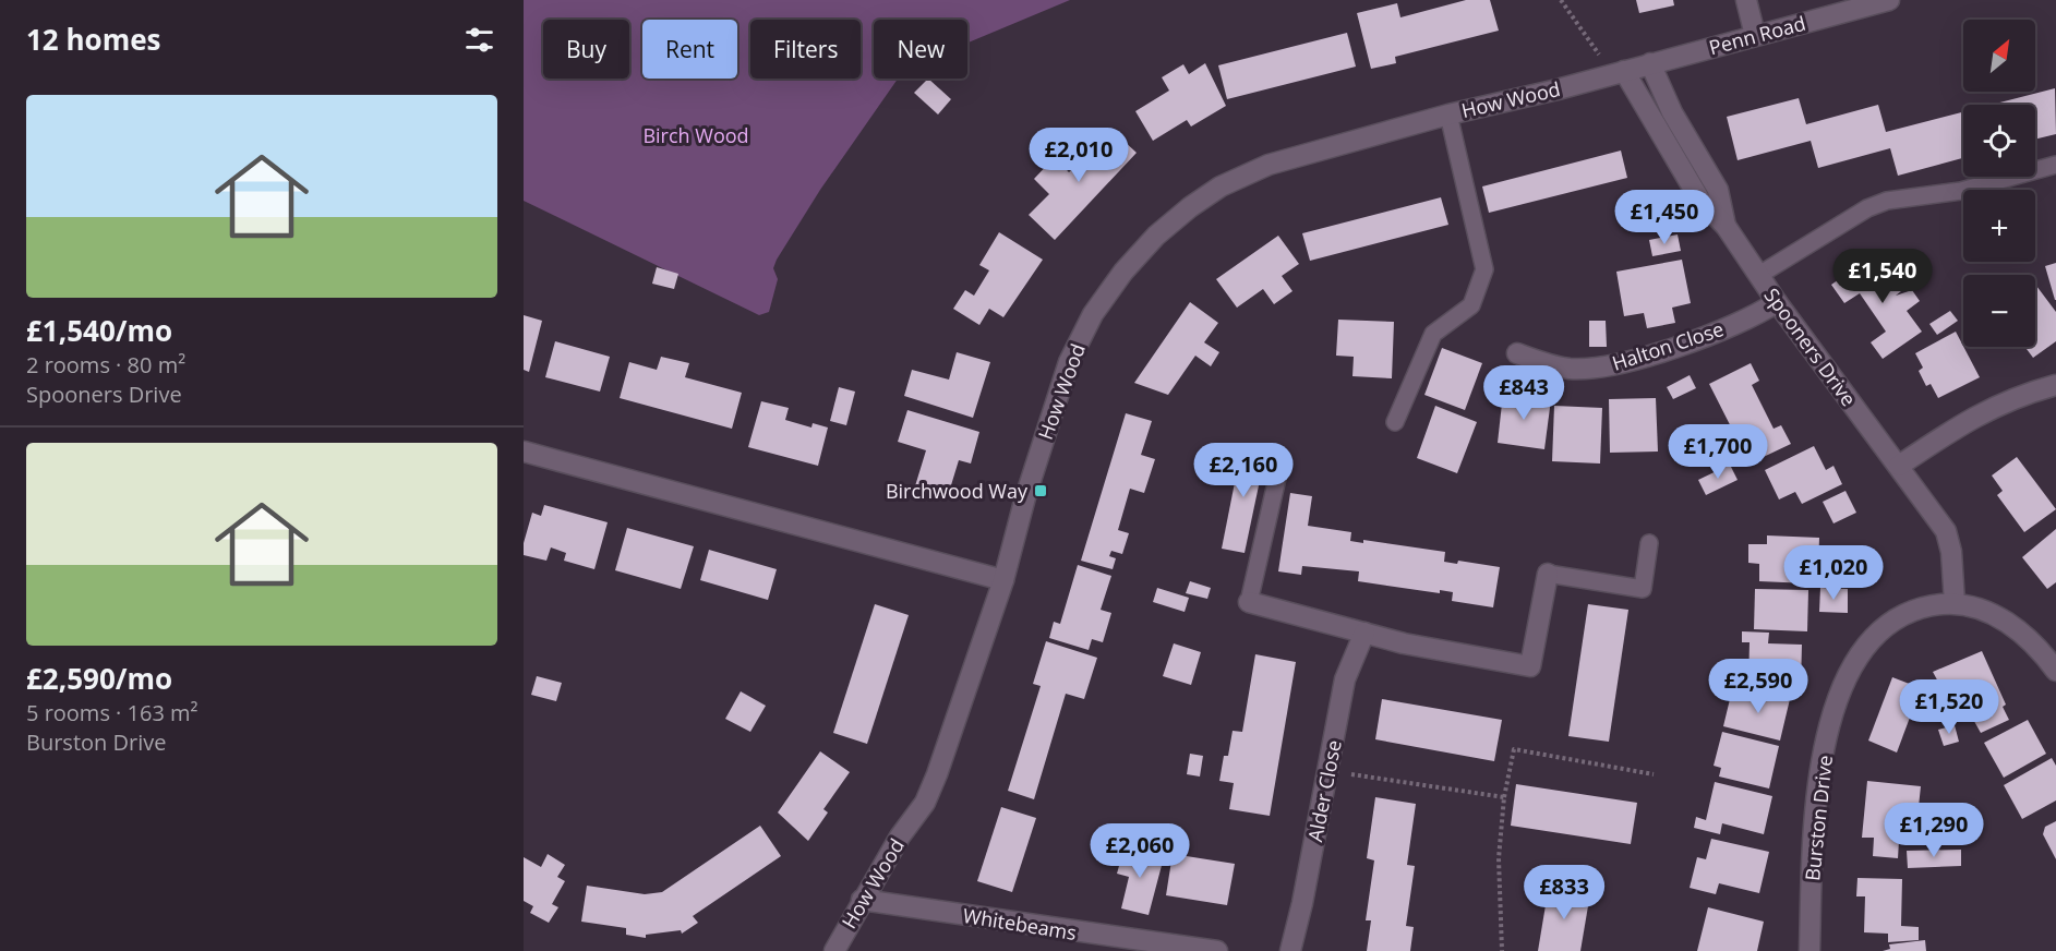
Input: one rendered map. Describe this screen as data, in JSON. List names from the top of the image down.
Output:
{
  "streets": {
    "street": [
      "Penn Road",
      "How Wood",
      "Halton Close",
      "Spooners Drive",
      "Alder Close",
      "Burston Drive",
      "Whitebeams"
    ]
  },
  "crossings": [
    ["Penn Road", "How Wood"],
    ["Penn Road", "Spooners Drive"],
    ["How Wood", "Spooners Drive"],
    ["How Wood", "Whitebeams"],
    ["Halton Close", "Spooners Drive"],
    ["Spooners Drive", "Burston Drive"]
  ],
  "parks": ["Birch Wood"],
  "places": {
    "transit": ["Birchwood Way"]
  },
  "north": "top right",
  "page": {
    "heading": "12 homes",
    "map_buttons": ["+", "−"],
    "chip": [
      "Buy",
      "Rent",
      "Filters",
      "New"
    ],
    "list": [
      {
        "name": "£1,540/mo",
        "note": "2 rooms · 80 m² · Spooners Drive"
      },
      {
        "name": "£2,590/mo",
        "note": "5 rooms · 163 m² · Burston Drive"
      }
    ],
    "price": [
      "£2,010",
      "£1,450",
      "£1,540",
      "£843",
      "£1,700",
      "£2,160",
      "£1,020",
      "£2,590",
      "£1,520",
      "£1,290",
      "£2,060",
      "£833"
    ]
  }
}
